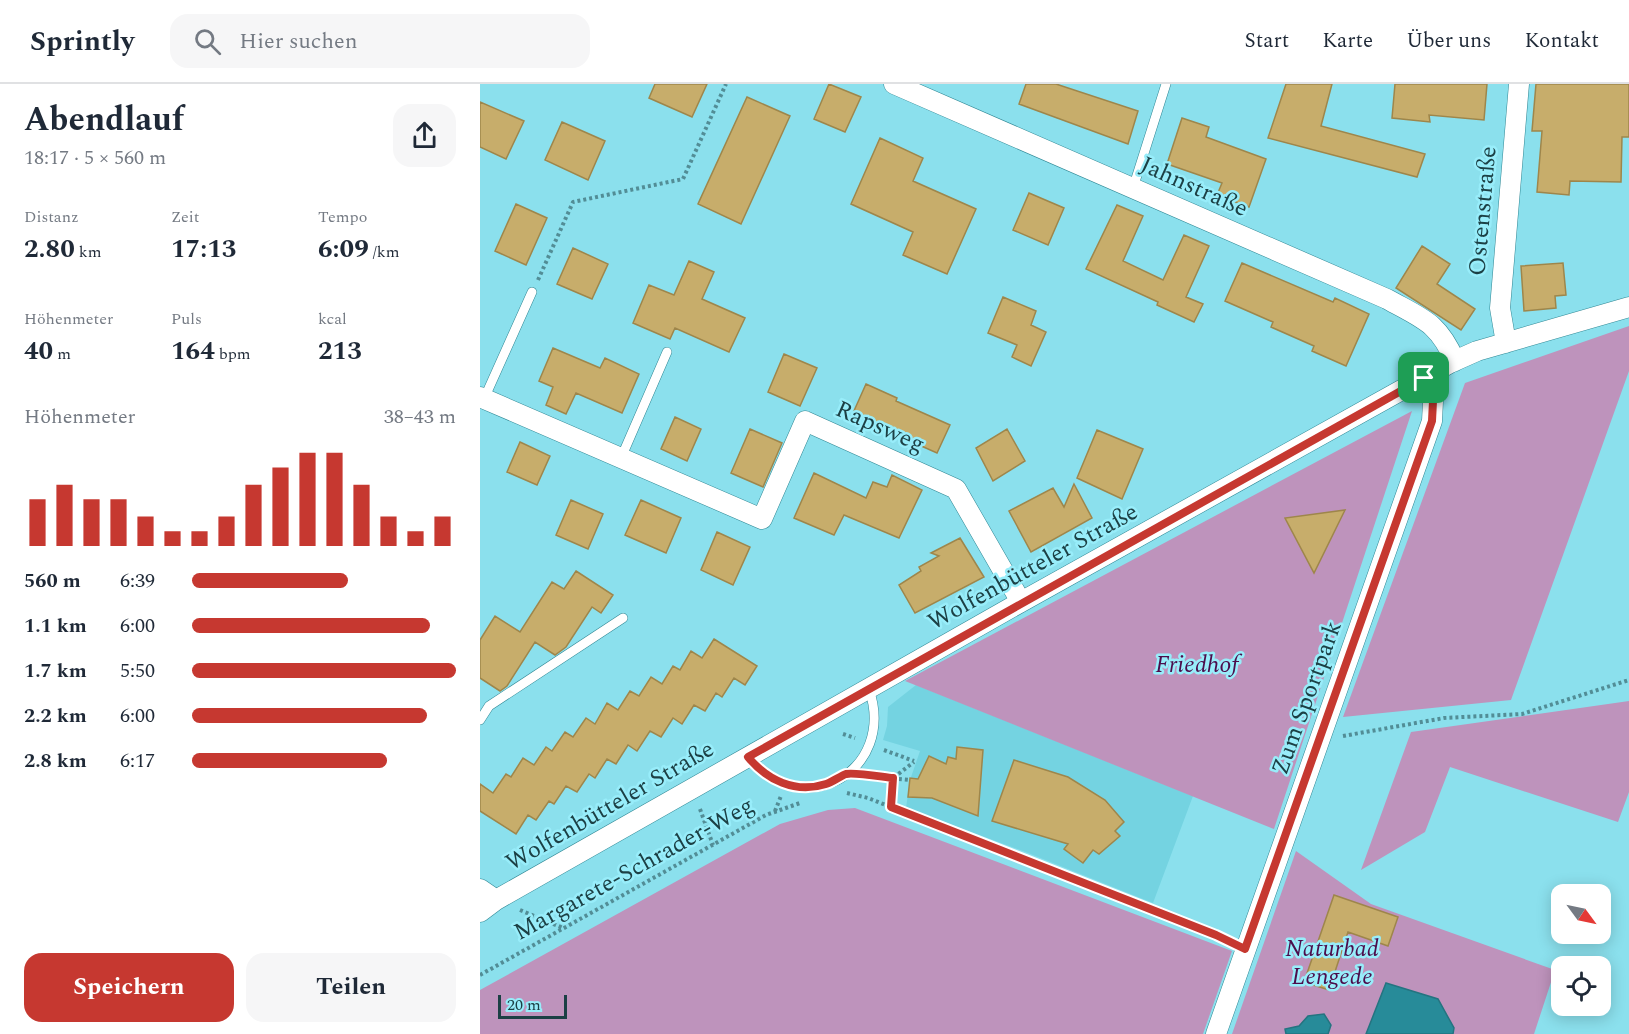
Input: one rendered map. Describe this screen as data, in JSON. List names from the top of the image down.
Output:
{
  "streets": {
    "street": [
      "Jahnstraße",
      "Ostenstraße",
      "Rapsweg",
      "Wolfenbütteler Straße",
      "Zum Sportpark"
    ],
    "path": ["Margarete-Schrader-Weg"]
  },
  "crossings": [
    ["Jahnstraße", "Wolfenbütteler Straße"],
    ["Ostenstraße", "Wolfenbütteler Straße"],
    ["Rapsweg", "Wolfenbütteler Straße"],
    ["Wolfenbütteler Straße", "Zum Sportpark"]
  ],
  "parks": ["Friedhof", "Naturbad Lengede"],
  "scale_bar": "20 m",
  "north": "bottom right",
  "page": {
    "header": "Sprintly",
    "search": "Hier suchen",
    "nav": [
      "Start",
      "Karte",
      "Über uns",
      "Kontakt"
    ],
    "heading": ["Abendlauf", "18:17 · 5 × 560 m"],
    "stats": [
      ["Distanz", "2.80 km"],
      ["Zeit", "17:13"],
      ["Tempo", "6:09 /km"],
      ["Höhenmeter", "40 m"],
      ["Puls", "164 bpm"],
      ["kcal", "213"]
    ],
    "chart": ["Höhenmeter", "38–43 m"],
    "list": [
      {
        "name": "560 m",
        "note": "6:39"
      },
      {
        "name": "1.1 km",
        "note": "6:00"
      },
      {
        "name": "1.7 km",
        "note": "5:50"
      },
      {
        "name": "2.2 km",
        "note": "6:00"
      },
      {
        "name": "2.8 km",
        "note": "6:17"
      }
    ],
    "buttons": ["Speichern", "Teilen"],
    "scale": "20 m"
  }
}
